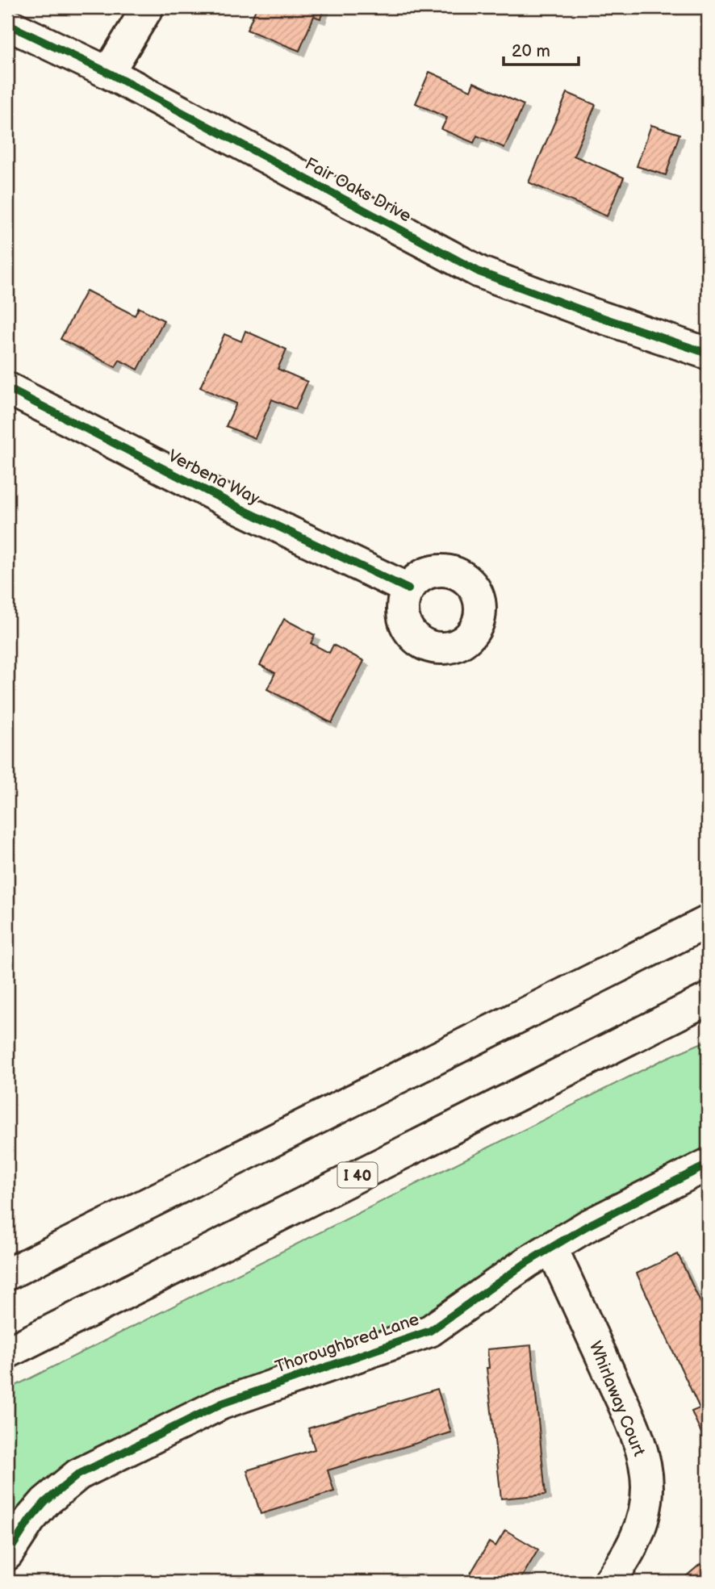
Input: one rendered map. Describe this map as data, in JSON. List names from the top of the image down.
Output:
{
  "streets": {
    "main road": [
      "Fair Oaks Drive",
      "Verbena Way",
      "I 40",
      "Thoroughbred Lane",
      "Whirlaway Court"
    ]
  },
  "crossings": [
    ["Thoroughbred Lane", "Whirlaway Court"]
  ],
  "scale_bar": "20 m"
}
